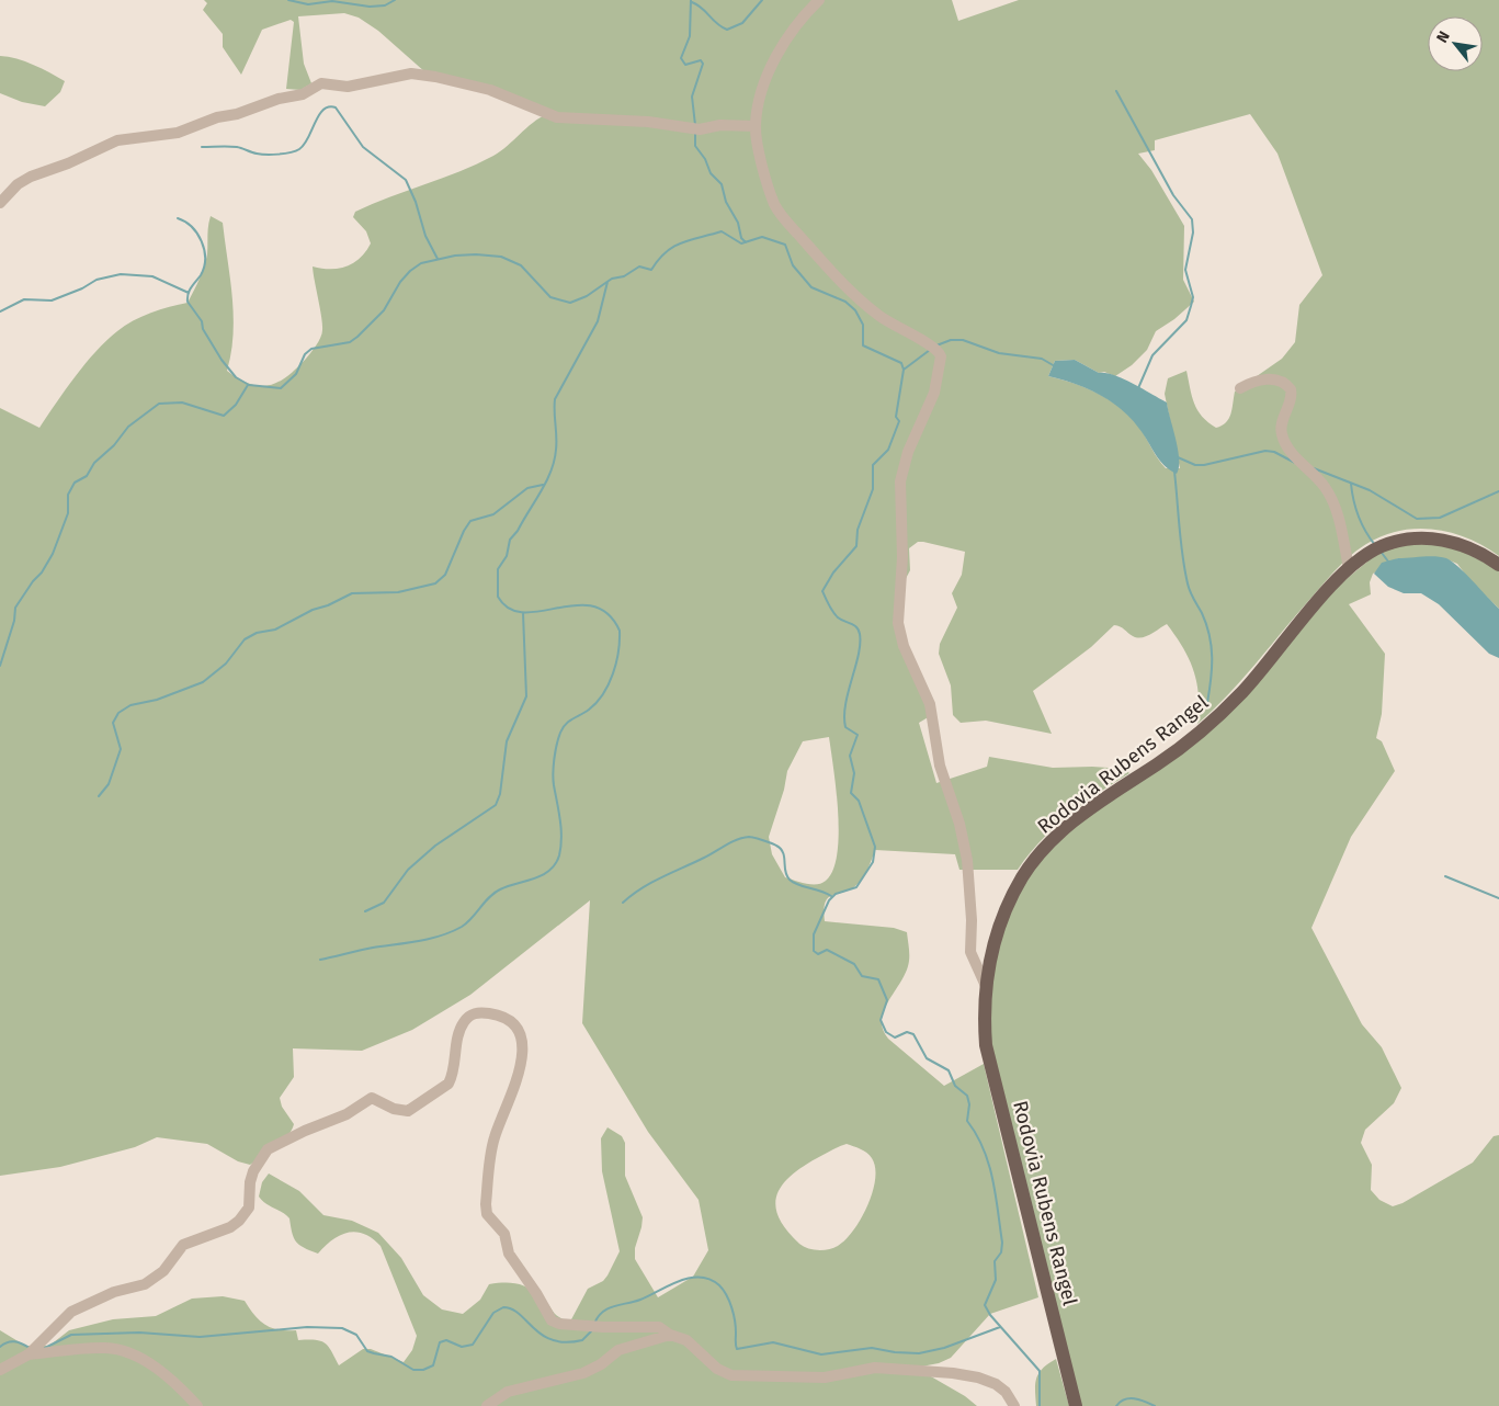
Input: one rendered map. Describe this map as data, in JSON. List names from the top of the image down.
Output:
{
  "streets": {
    "main road": ["Rodovia Rubens Rangel"]
  },
  "north": "top left"
}
